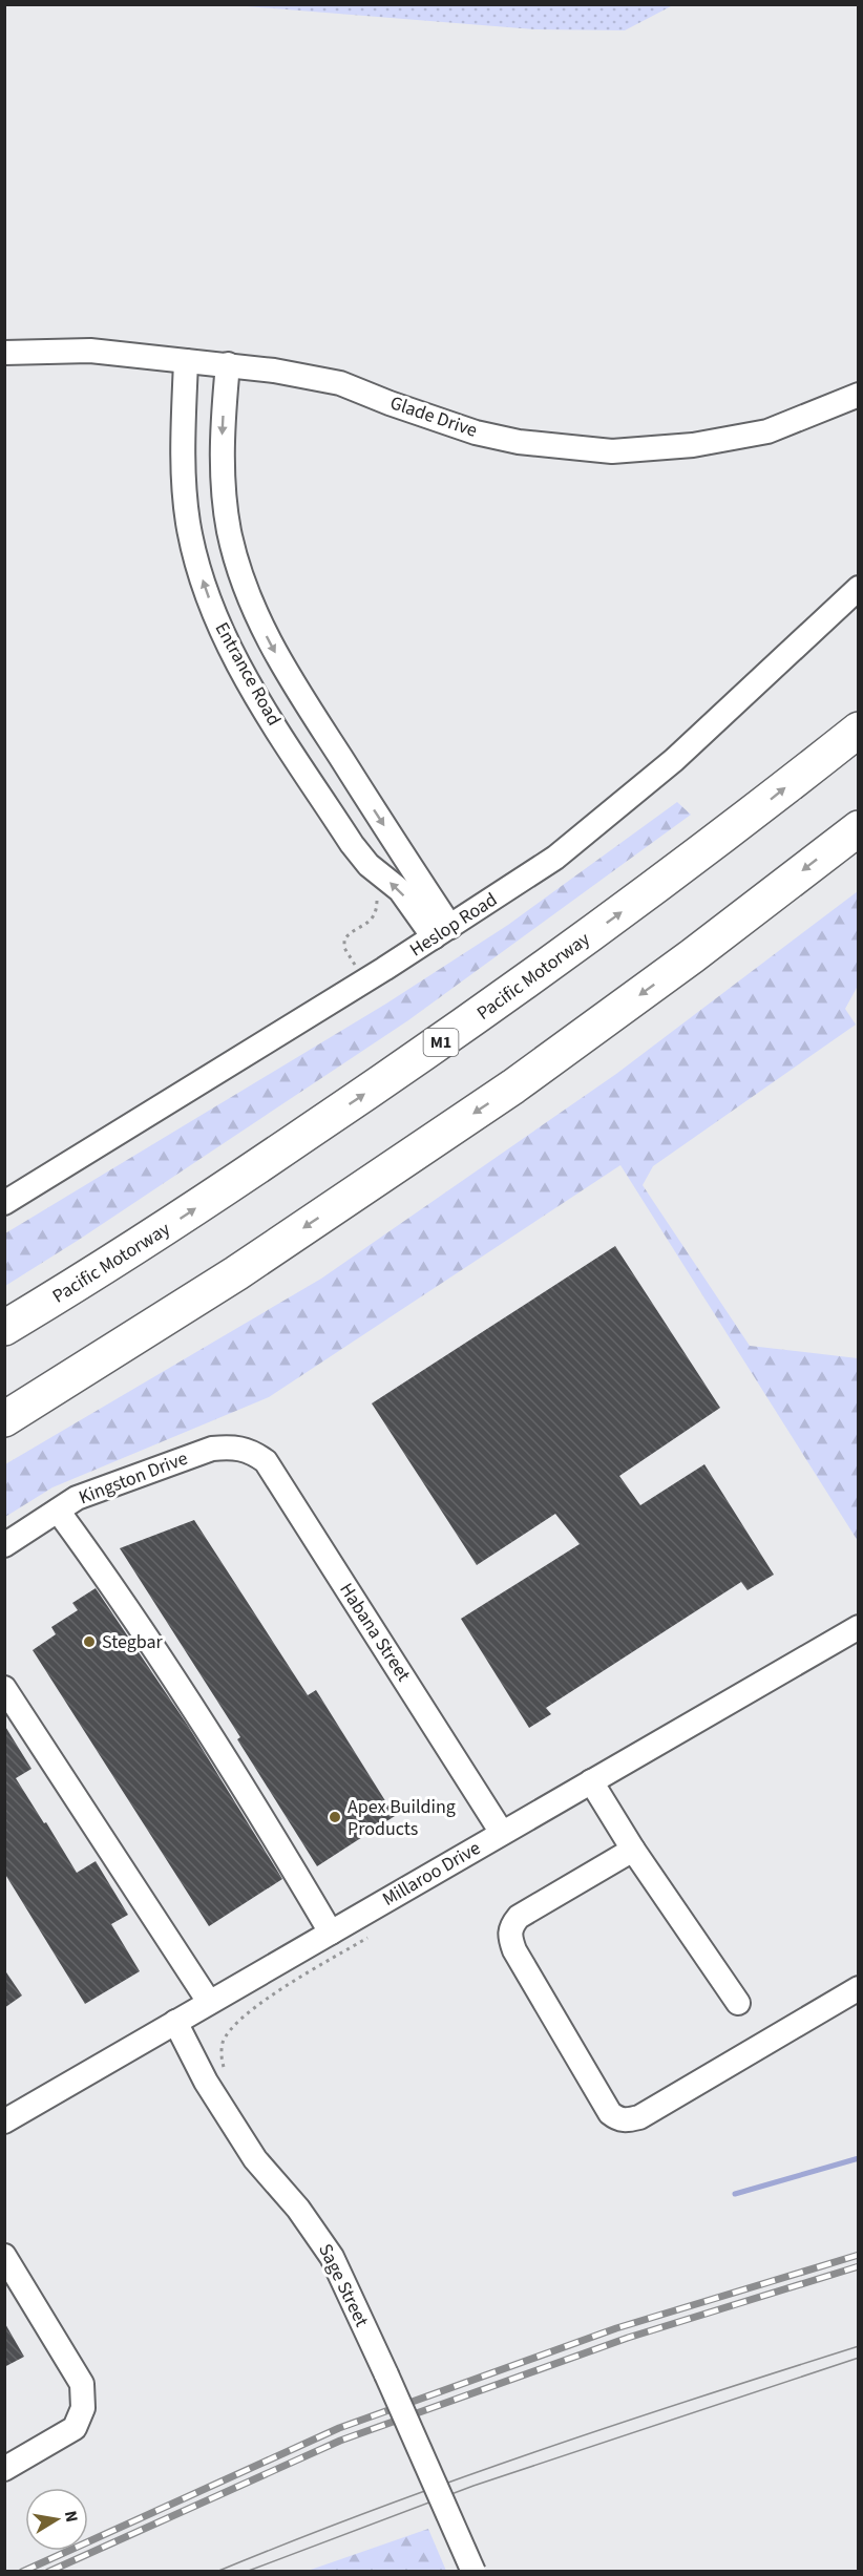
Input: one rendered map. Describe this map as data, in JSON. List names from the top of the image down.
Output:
{
  "streets": {
    "highway": ["Pacific Motorway", "M1"],
    "street": [
      "Glade Drive",
      "Entrance Road",
      "Heslop Road",
      "Kingston Drive",
      "Habana Street",
      "Millaroo Drive",
      "Sage Street"
    ]
  },
  "crossings": [
    ["Glade Drive", "Entrance Road"],
    ["Entrance Road", "Heslop Road"],
    ["Kingston Drive", "Habana Street"],
    ["Habana Street", "Millaroo Drive"],
    ["Millaroo Drive", "Sage Street"]
  ],
  "places": ["Stegbar", "Apex Building Products"],
  "north": "right"
}
